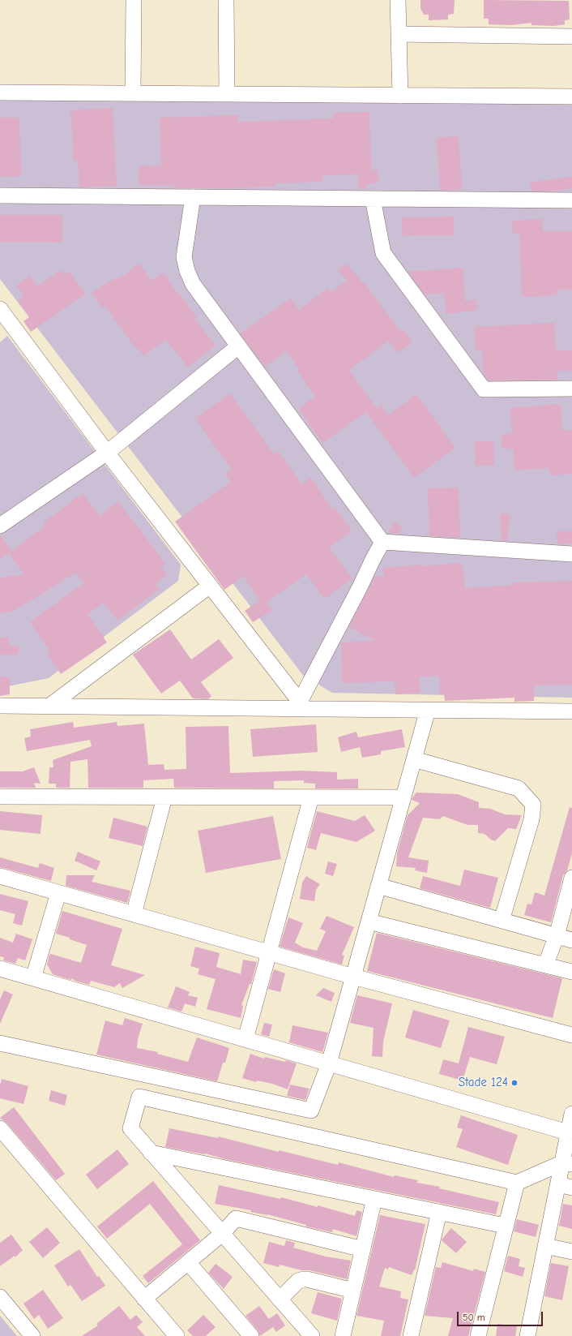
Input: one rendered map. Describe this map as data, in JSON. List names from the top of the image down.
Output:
{
  "places": ["Stade 124"],
  "scale_bar": "50 m"
}
